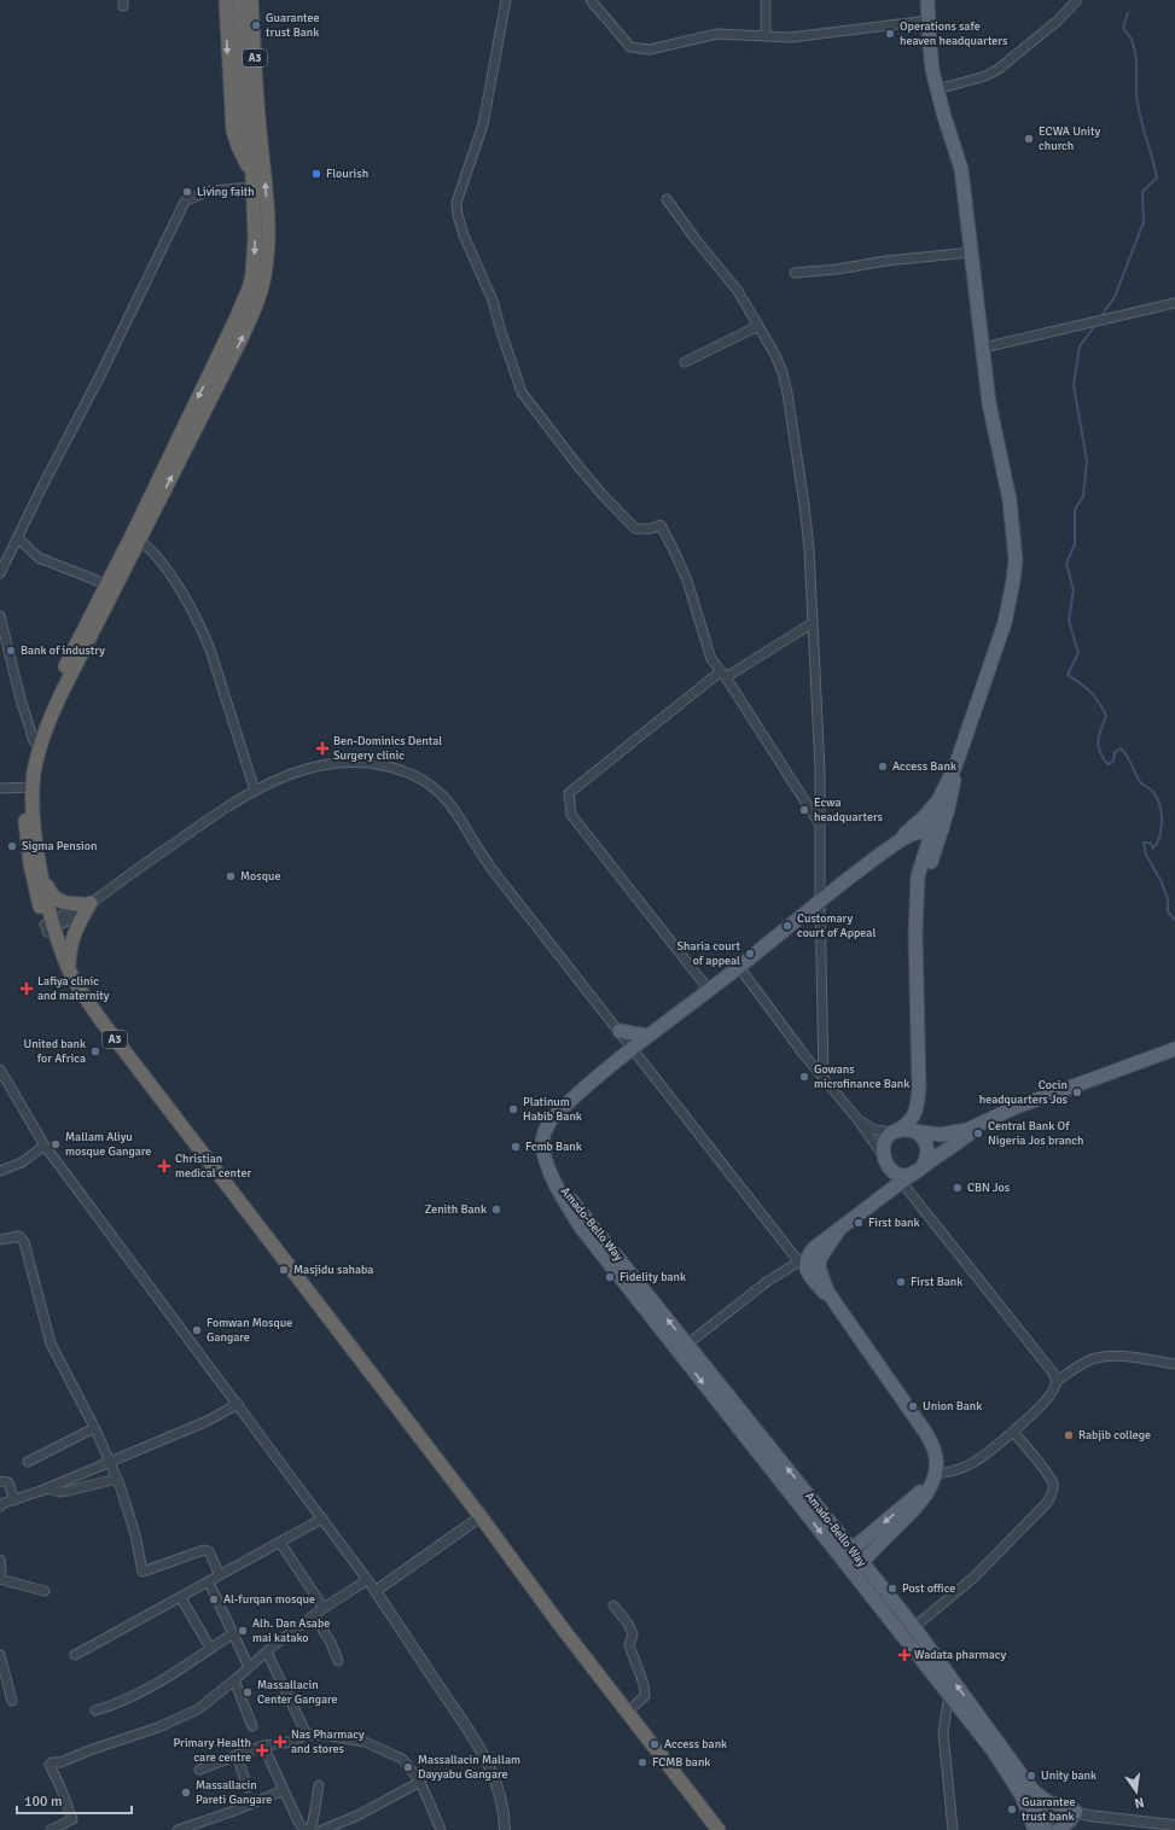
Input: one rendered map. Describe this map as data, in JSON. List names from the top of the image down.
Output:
{
  "streets": {
    "highway": ["A3"],
    "main road": ["Amado-Bello Way"]
  },
  "places": {
    "other": [
      "Guarantee trust Bank",
      "Operations safe heaven headquarters",
      "ECWA Unity church",
      "Flourish",
      "Living faith",
      "Bank of industry",
      "Access Bank",
      "Ecwa headquarters",
      "Sigma Pension",
      "Mosque",
      "Customary court of Appeal",
      "Sharia court of appeal",
      "United bank for Africa",
      "Gowans microfinance Bank",
      "Cocin headquarters Jos",
      "Platinum Habib Bank",
      "Central Bank Of Nigeria Jos branch",
      "Mallam Aliyu mosque Gangare",
      "Fcmb Bank",
      "CBN Jos",
      "Zenith Bank",
      "First bank",
      "Masjidu sahaba",
      "Fidelity bank",
      "First Bank",
      "Fomwan Mosque Gangare",
      "Union Bank",
      "Rabjib college",
      "Post office",
      "Al-furqan mosque",
      "Alh. Dan Asabe mai katako",
      "Massallacin Center Gangare",
      "Access bank",
      "FCMB bank",
      "Massallacin Mallam Dayyabu Gangare",
      "Unity bank",
      "Massallacin Pareti Gangare",
      "Guarantee trust bank"
    ],
    "health": [
      "Ben-Dominics Dental Surgery clinic",
      "Lafiya clinic and maternity",
      "Christian medical center",
      "Wadata pharmacy",
      "Nas Pharmacy and stores",
      "Primary Health care centre"
    ]
  },
  "scale_bar": "100 m",
  "north": "bottom"
}
